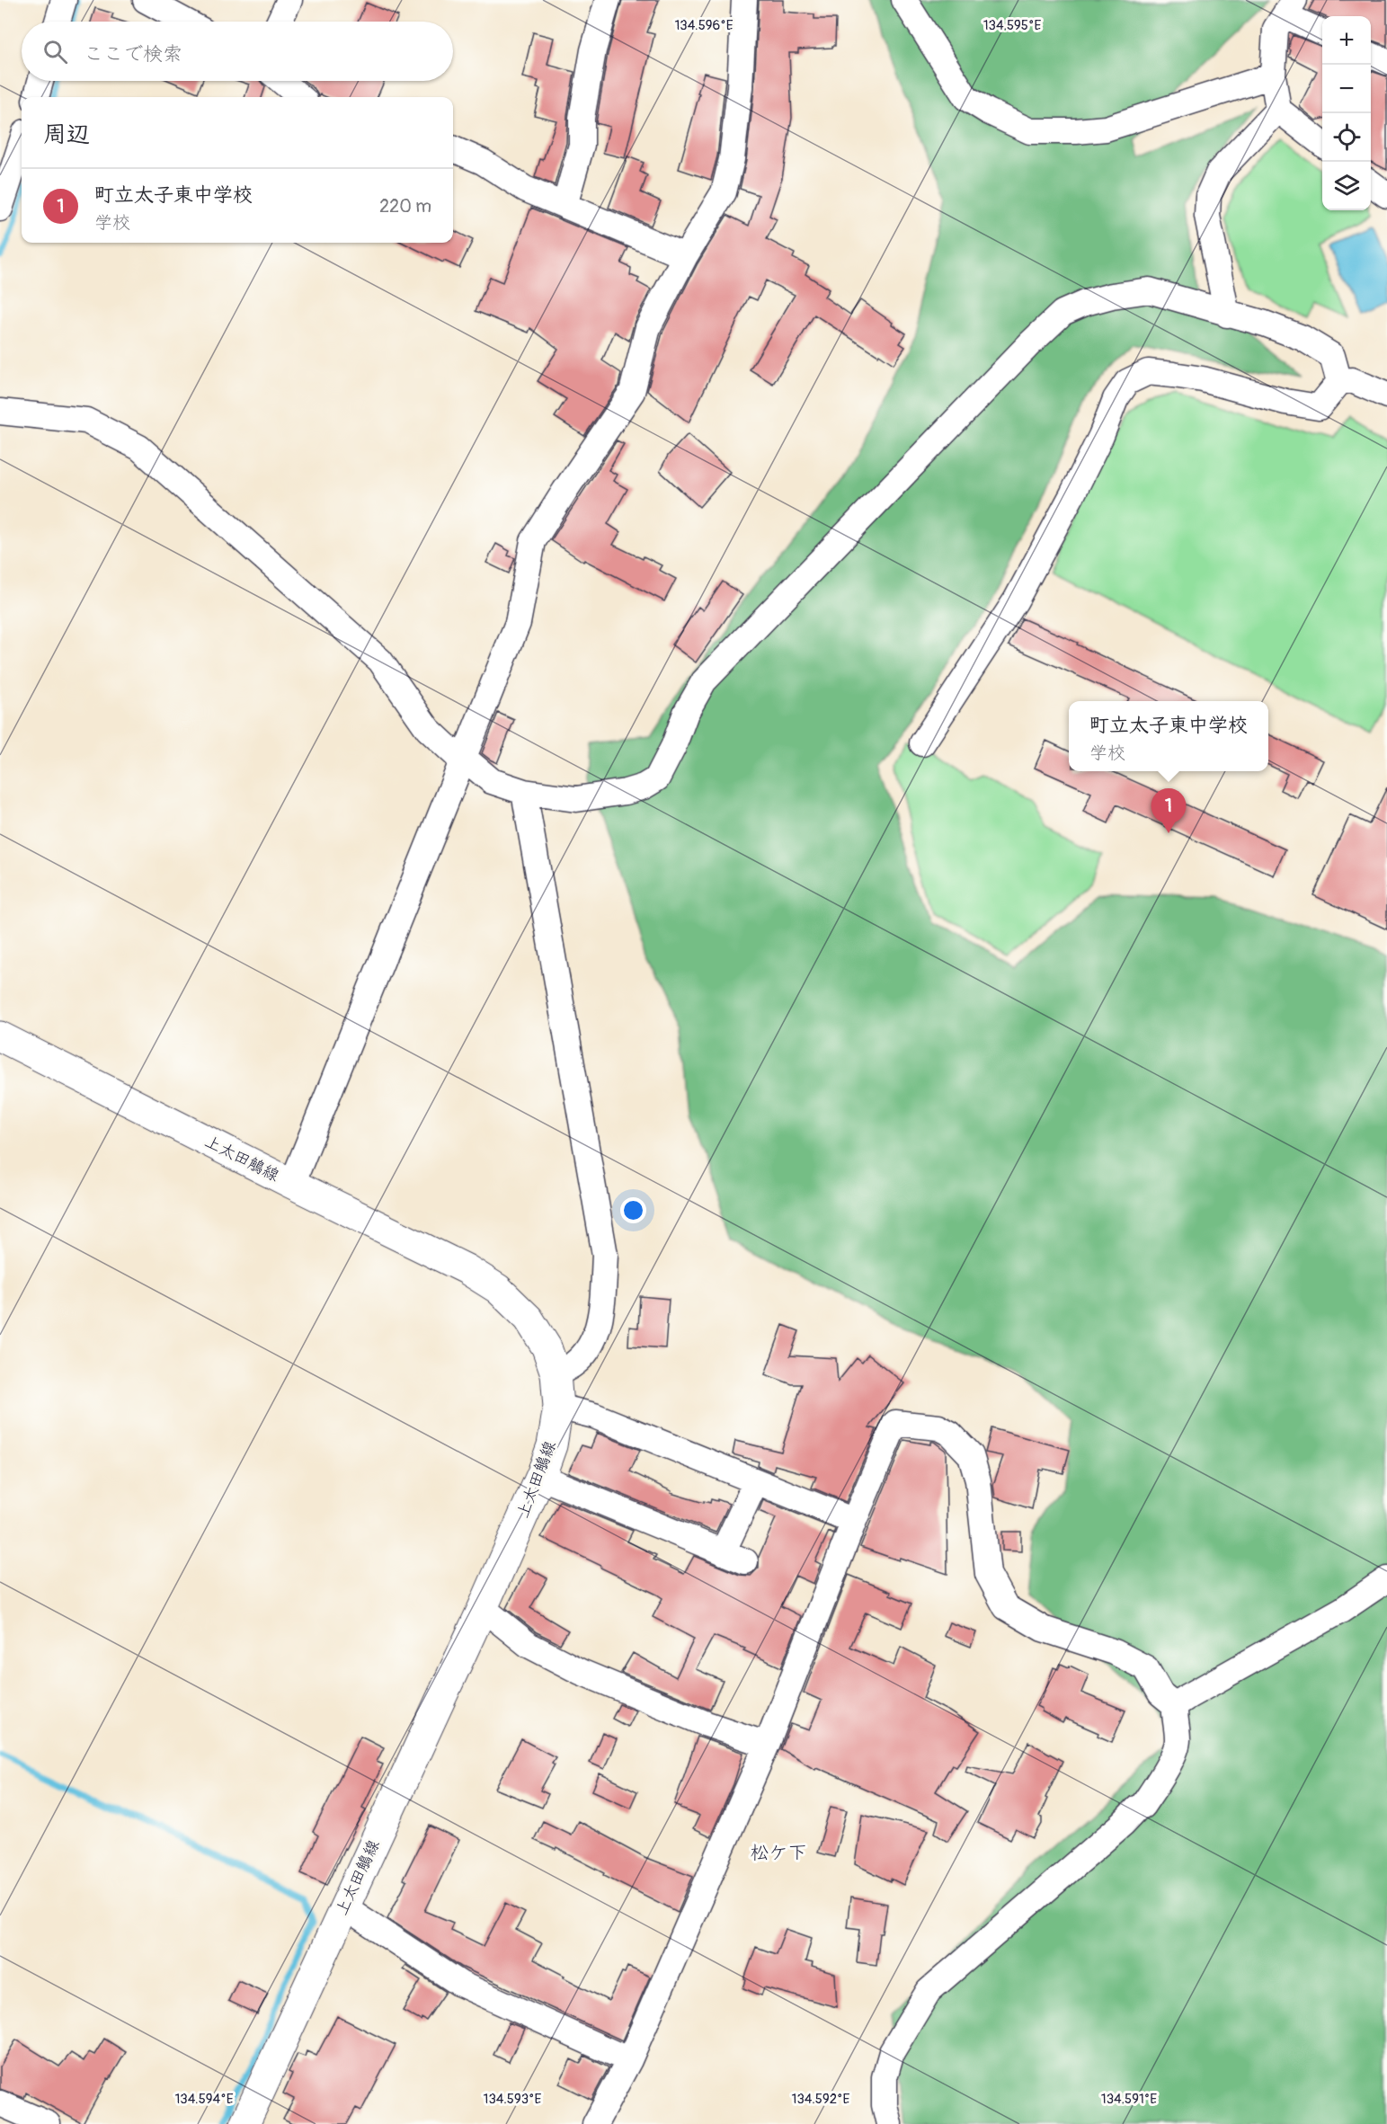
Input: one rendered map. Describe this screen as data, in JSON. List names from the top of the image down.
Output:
{
  "streets": {
    "main road": ["上太田鵤線"]
  },
  "districts": ["松ケ下"],
  "page": {
    "map_buttons": ["+", "−"],
    "search": "ここで検索",
    "heading": "周辺",
    "list": [
      {
        "mark": "1",
        "name": "町立太子東中学校",
        "note": "学校",
        "value": "220 m"
      }
    ],
    "popup": ["町立太子東中学校", "学校"],
    "pins": "1"
  },
  "coordinates": [
    "134.596°E",
    "134.595°E",
    "134.594°E",
    "134.593°E",
    "134.592°E",
    "134.591°E"
  ]
}
